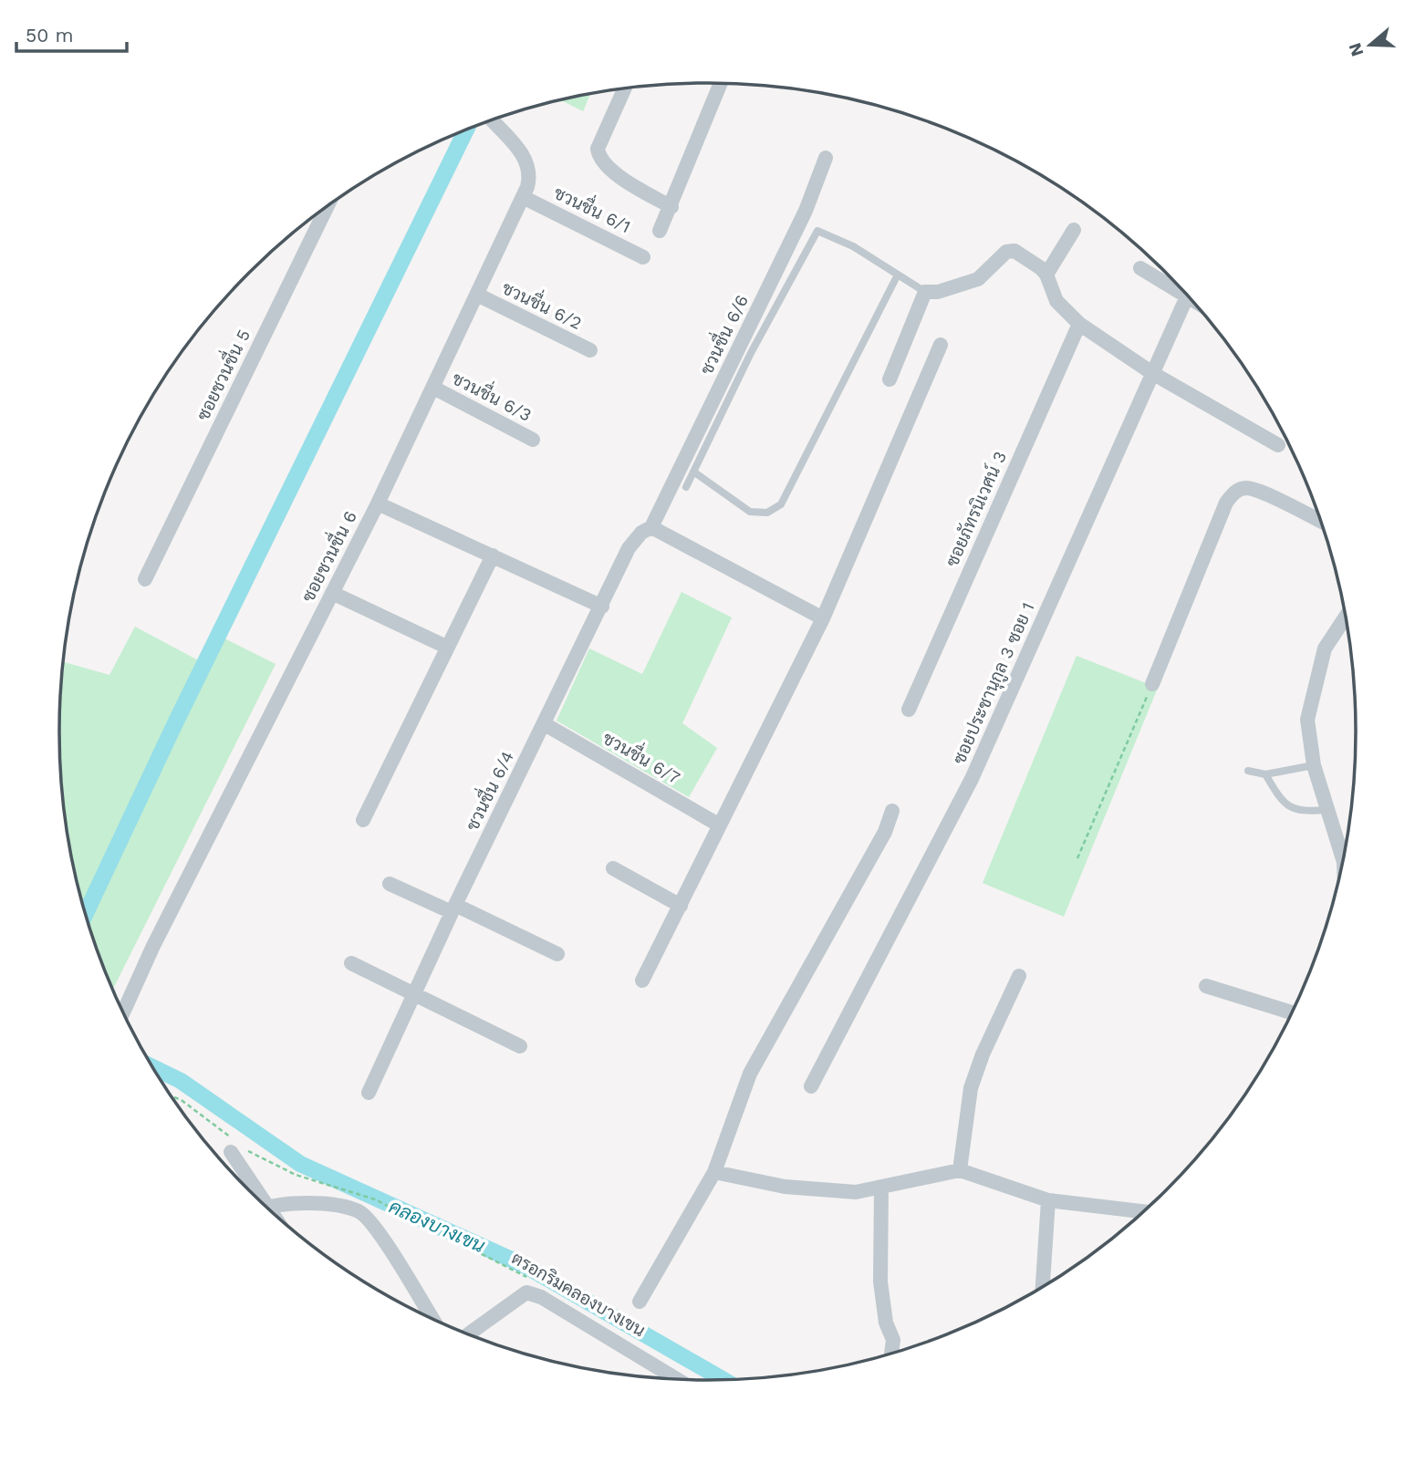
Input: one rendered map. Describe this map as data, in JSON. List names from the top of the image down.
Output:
{
  "streets": {
    "street": [
      "ชวนชื่น 6/1",
      "ชวนชื่น 6/2",
      "ชวนชื่น 6/6",
      "ซอยชวนชื่น 5",
      "ชวนชื่น 6/3",
      "ซอยภัทรนิเวศน์ 3",
      "ซอยชวนชื่น 6",
      "ซอยประชานุกูล 3 ซอย 1",
      "ชวนชื่น 6/7",
      "ชวนชื่น 6/4"
    ],
    "path": ["ตรอกริมคลองบางเขน"]
  },
  "crossings": [
    ["ชวนชื่น 6/1", "ซอยชวนชื่น 6"],
    ["ชวนชื่น 6/2", "ซอยชวนชื่น 6"],
    ["ชวนชื่น 6/6", "ชวนชื่น 6/4"],
    ["ชวนชื่น 6/3", "ซอยชวนชื่น 6"],
    ["ชวนชื่น 6/7", "ชวนชื่น 6/4"]
  ],
  "water": ["คลองบางเขน"],
  "scale_bar": "50 m",
  "north": "left"
}
